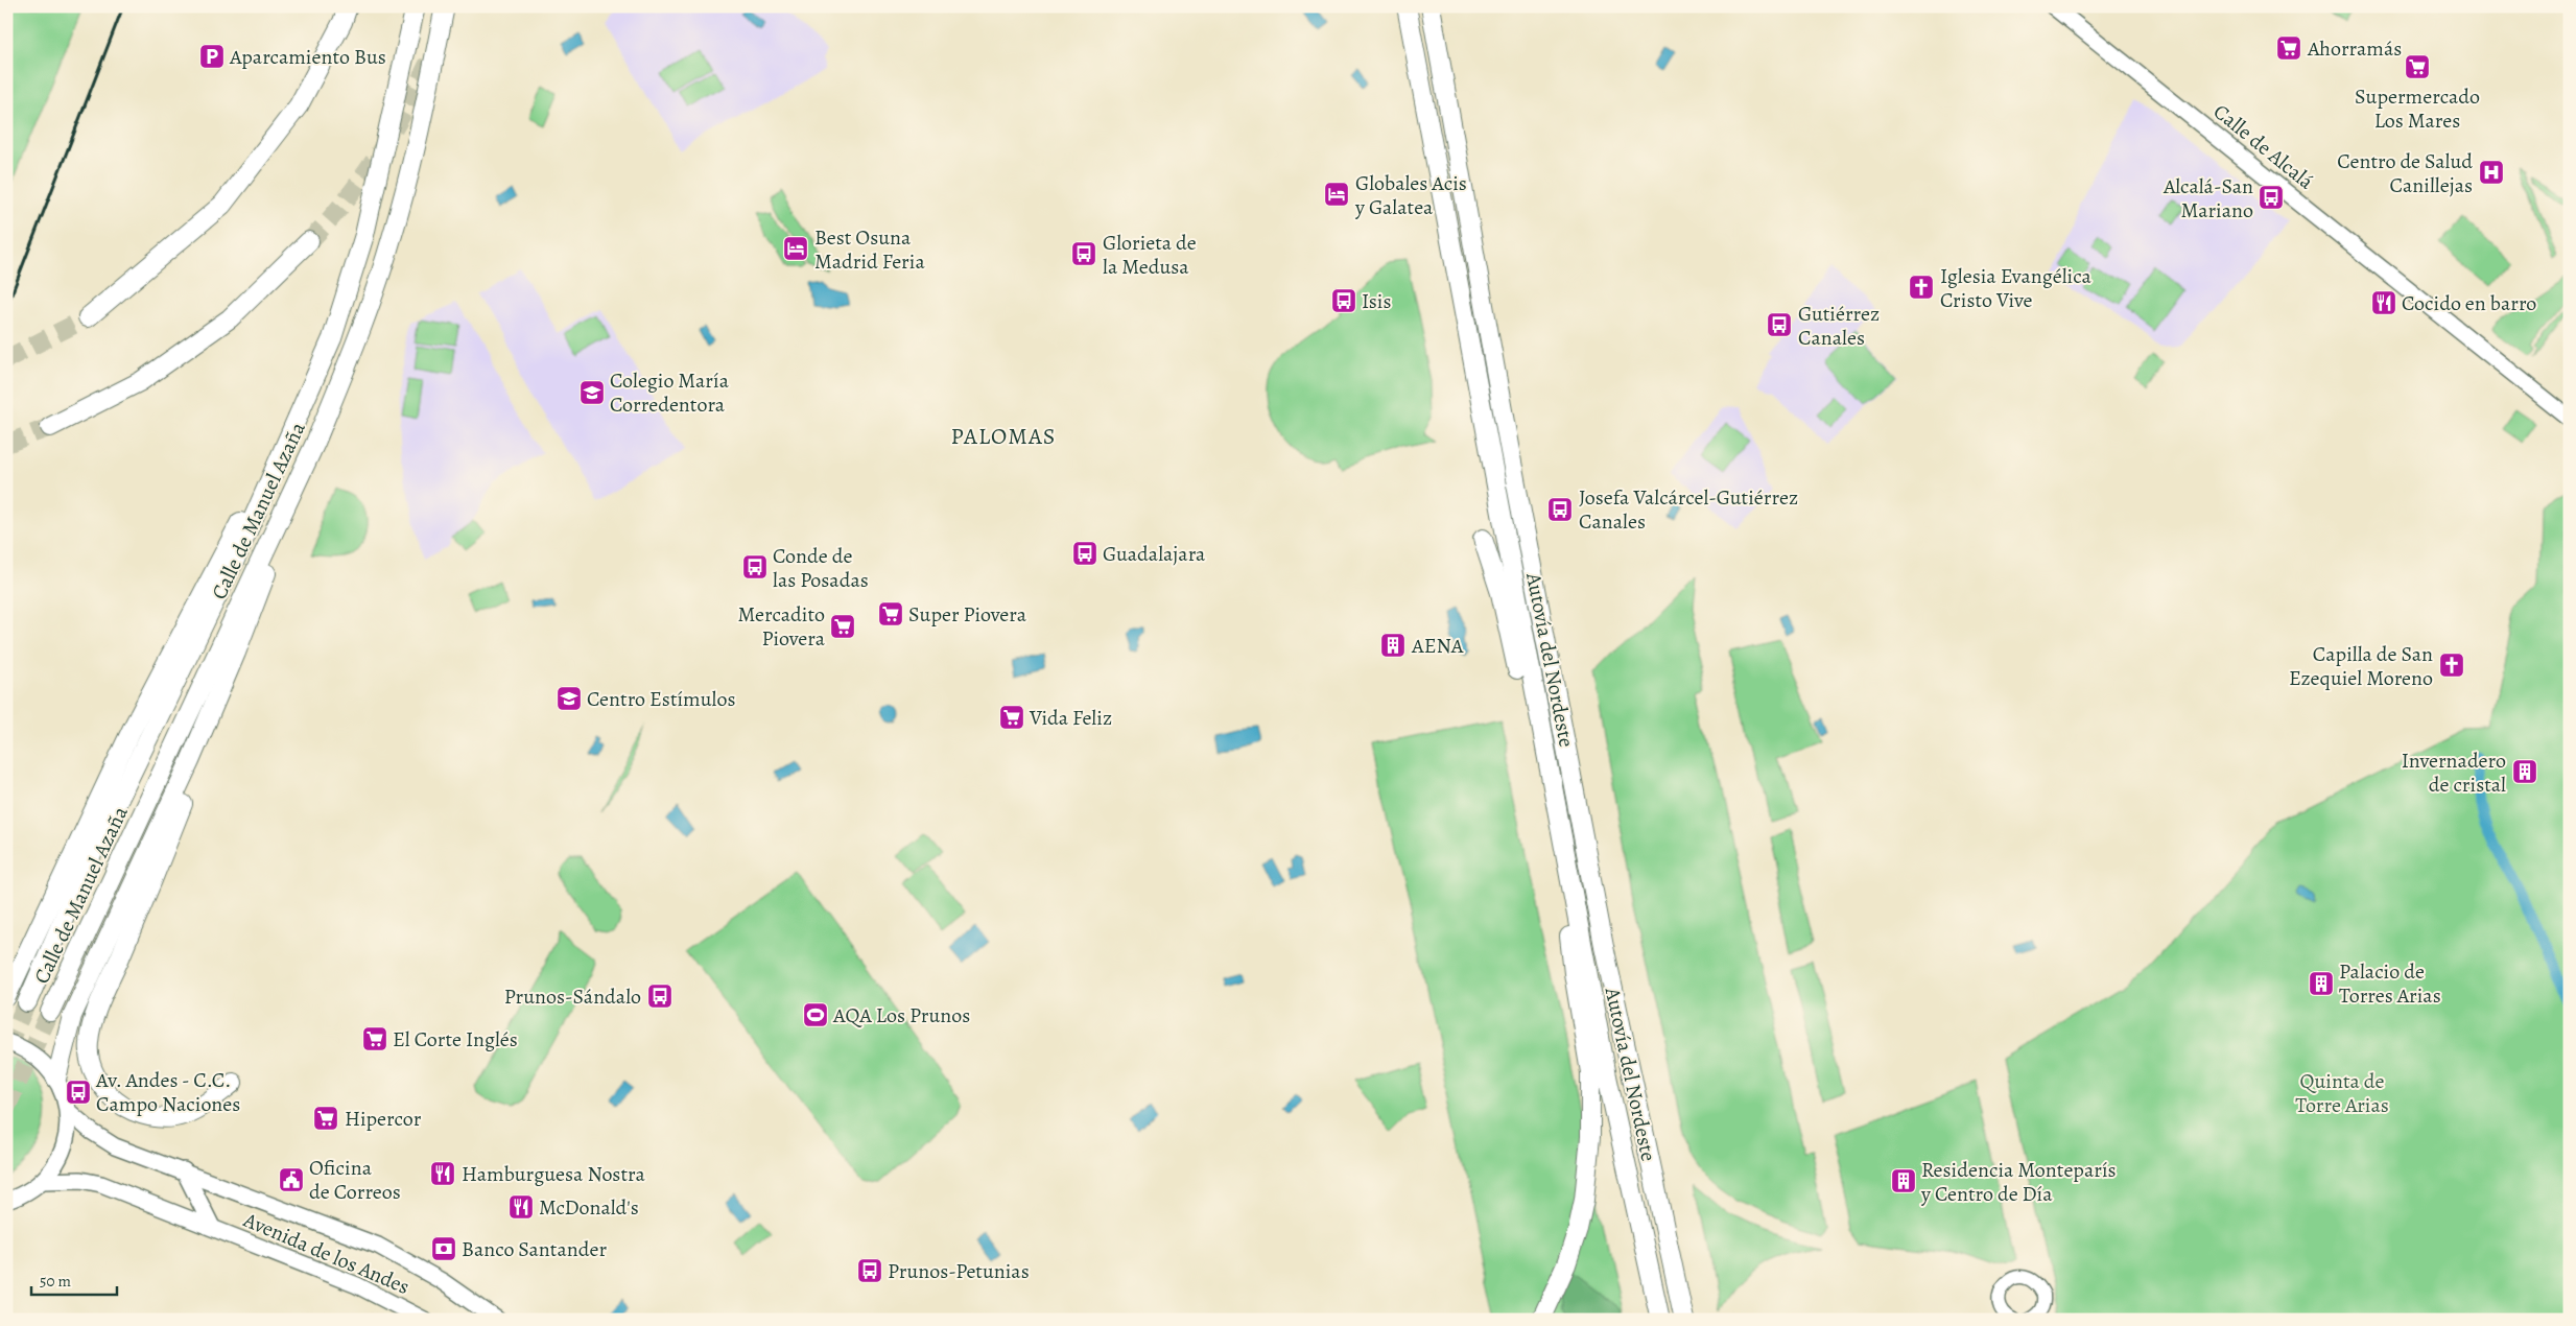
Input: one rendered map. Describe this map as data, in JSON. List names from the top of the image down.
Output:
{
  "streets": {
    "highway": ["Calle de Manuel Azaña", "Autovía del Nordeste"],
    "main road": ["Calle de Alcalá", "Avenida de los Andes"]
  },
  "districts": ["PALOMAS"],
  "parks": ["Quinta de Torre Arias"],
  "places": {
    "supermarket": [
      "Ahorramás",
      "Supermercado Los Mares",
      "Super Piovera",
      "Mercadito Piovera",
      "Vida Feliz",
      "El Corte Inglés",
      "Hipercor"
    ],
    "parking": ["Aparcamiento Bus"],
    "hospital": ["Centro de Salud Canillejas"],
    "hotel": ["Globales Acis y Galatea", "Best Osuna Madrid Feria"],
    "bus stop": [
      "Alcalá-San Mariano",
      "Glorieta de la Medusa",
      "Isis",
      "Gutiérrez Canales",
      "Josefa Valcárcel-Gutiérrez Canales",
      "Guadalajara",
      "Conde de las Posadas",
      "Prunos-Sándalo",
      "Av. Andes - C.C. Campo Naciones",
      "Prunos-Petunias"
    ],
    "church": ["Iglesia Evangélica Cristo Vive", "Capilla de San Ezequiel Moreno"],
    "restaurant": ["Cocido en barro", "Hamburguesa Nostra", "McDonald's"],
    "school or university": ["Colegio María Corredentora", "Centro Estímulos"],
    "building": [
      "AENA",
      "Invernadero de cristal",
      "Palacio de Torres Arias",
      "Residencia Monteparís y Centro de Día"
    ],
    "sports": ["AQA Los Prunos"],
    "public building": ["Oficina de Correos"],
    "bank": ["Banco Santander"]
  },
  "scale_bar": "50 m"
}
